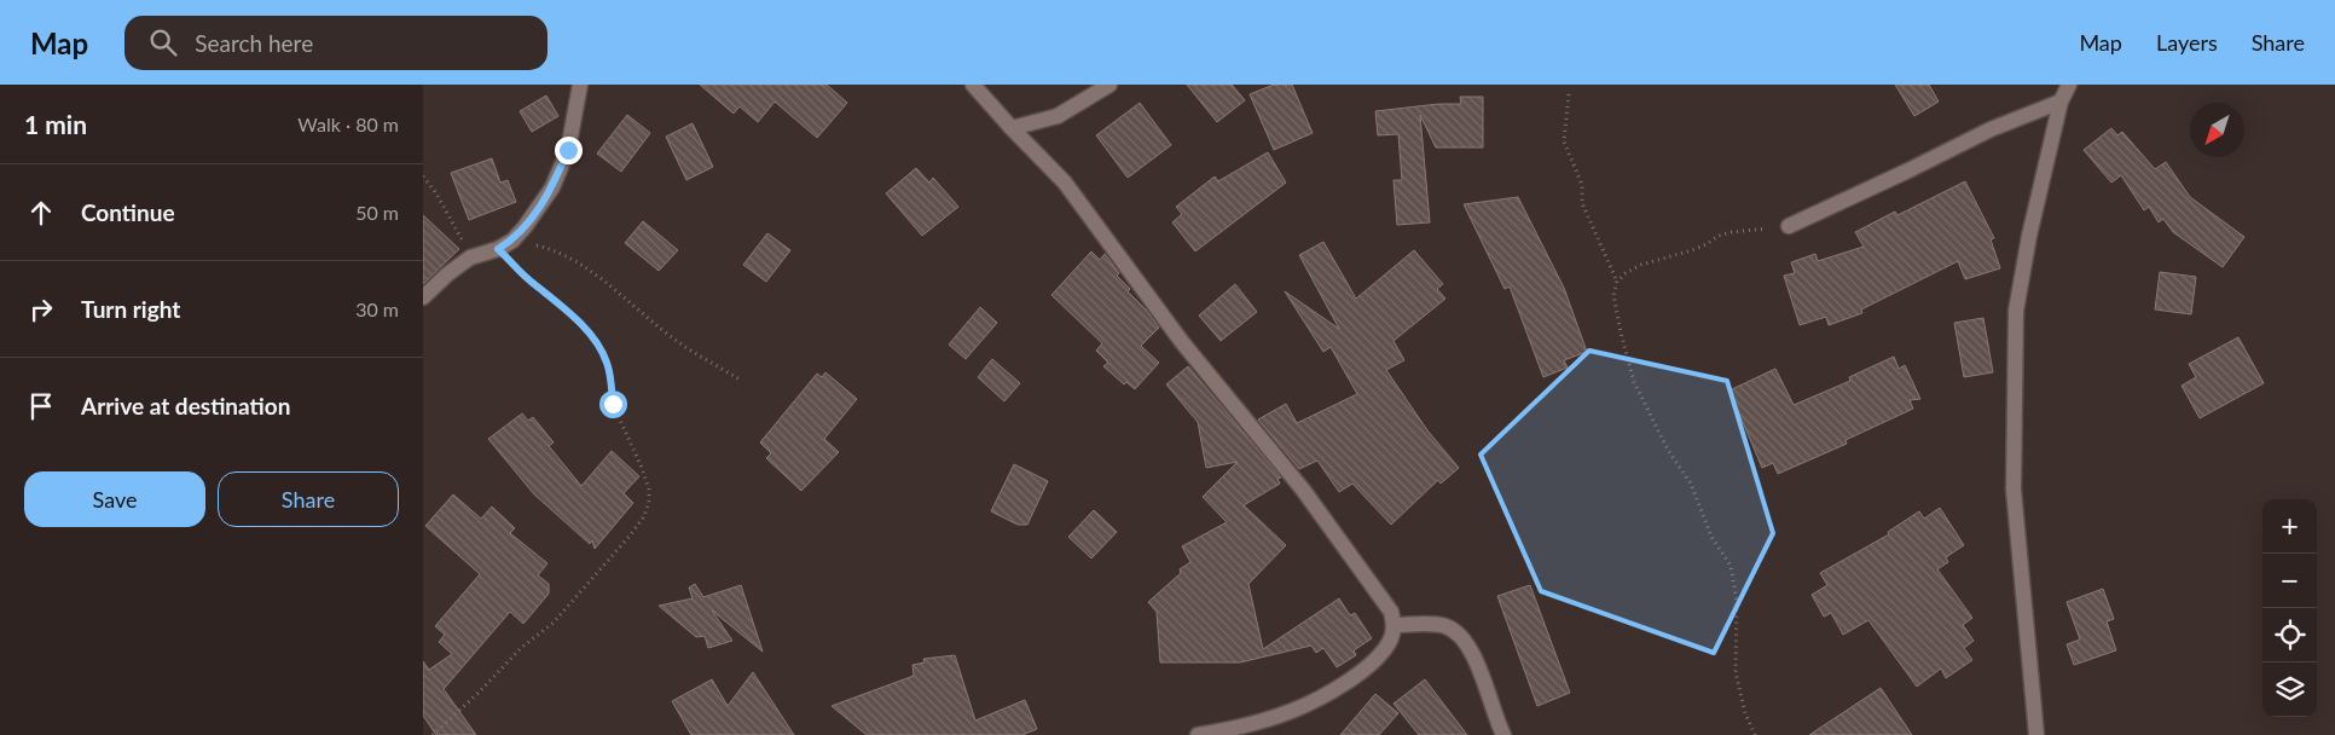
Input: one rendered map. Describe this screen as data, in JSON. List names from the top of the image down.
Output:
{
  "north": "bottom left",
  "page": {
    "header": "Map",
    "search": "Search here",
    "nav": ["Map", "Layers", "Share"],
    "heading": ["1 min", "Walk · 80 m"],
    "list": [
      ["Continue", "50 m"],
      ["Turn right", "30 m"],
      "Arrive at destination"
    ],
    "buttons": ["Save", "Share"],
    "map_buttons": ["+", "−"]
  }
}
